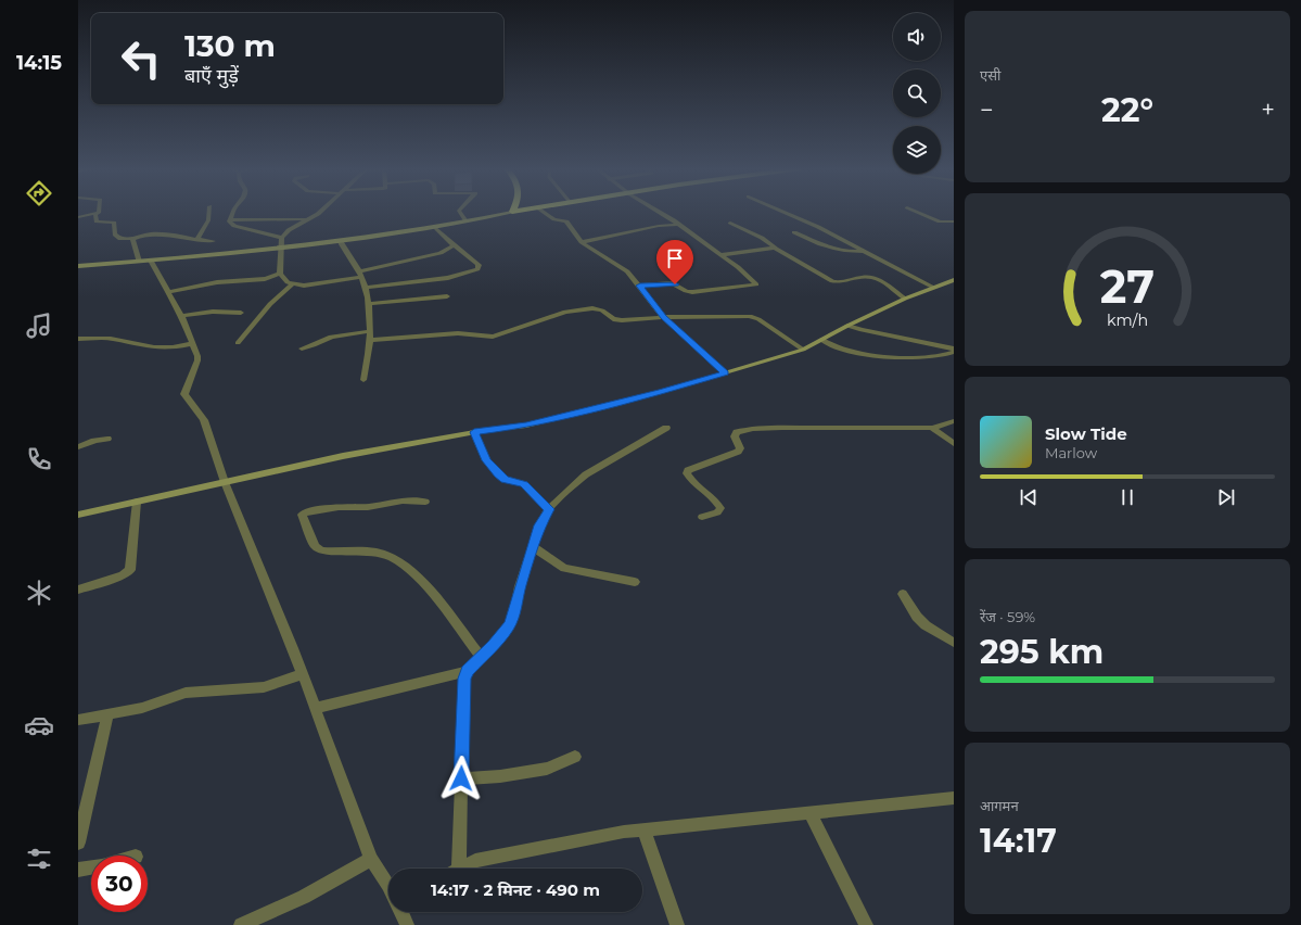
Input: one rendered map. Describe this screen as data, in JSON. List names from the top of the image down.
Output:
{
  "page": {
    "tabs": "14:15",
    "tile": [
      "एसी",
      ["रेंज · 59%", "295 km"],
      ["आगमन", "14:17"]
    ],
    "turn": ["130 m", "बाएँ मुड़ें"],
    "heat": ["−", "22°", "+"],
    "song": ["Slow Tide", "Marlow"],
    "limit": "30",
    "trip": "14:17 · 2 मिनट · 490 m",
    "gauge": ["27", "km/h"]
  }
}
